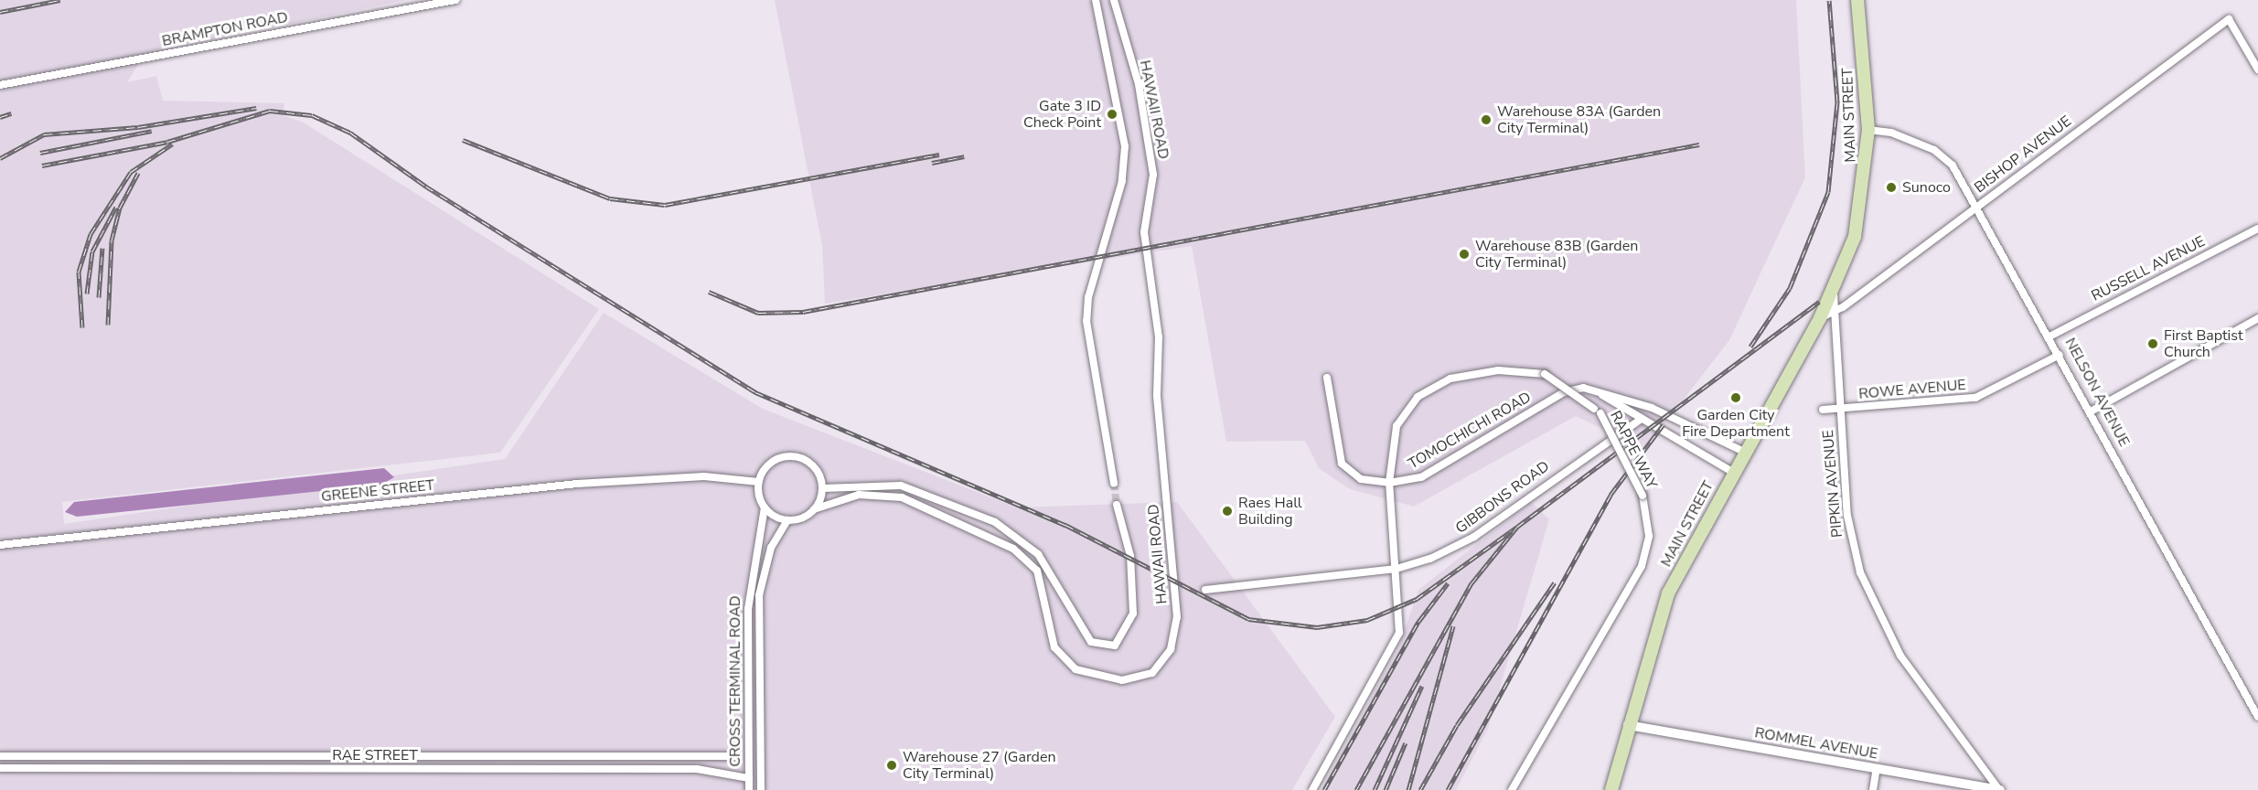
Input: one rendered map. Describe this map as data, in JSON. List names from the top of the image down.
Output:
{
  "streets": {
    "main road": ["MAIN STREET"],
    "street": [
      "BRAMPTON ROAD",
      "HAWAII ROAD",
      "BISHOP AVENUE",
      "RUSSELL AVENUE",
      "ROWE AVENUE",
      "NELSON AVENUE",
      "TOMOCHICHI ROAD",
      "RAPPE WAY",
      "PIPKIN AVENUE",
      "GREENE STREET",
      "GIBBONS ROAD",
      "CROSS TERMINAL ROAD",
      "ROMMEL AVENUE",
      "RAE STREET"
    ]
  },
  "crossings": [
    ["HAWAII ROAD", "GREENE STREET"],
    ["HAWAII ROAD", "CROSS TERMINAL ROAD"],
    ["MAIN STREET", "BISHOP AVENUE"],
    ["MAIN STREET", "NELSON AVENUE"],
    ["MAIN STREET", "PIPKIN AVENUE"],
    ["MAIN STREET", "ROMMEL AVENUE"],
    ["BISHOP AVENUE", "NELSON AVENUE"],
    ["BISHOP AVENUE", "PIPKIN AVENUE"],
    ["RUSSELL AVENUE", "NELSON AVENUE"],
    ["ROWE AVENUE", "NELSON AVENUE"],
    ["ROWE AVENUE", "PIPKIN AVENUE"],
    ["TOMOCHICHI ROAD", "RAPPE WAY"],
    ["PIPKIN AVENUE", "ROMMEL AVENUE"],
    ["GREENE STREET", "CROSS TERMINAL ROAD"],
    ["CROSS TERMINAL ROAD", "RAE STREET"]
  ],
  "places": [
    "Gate 3 ID Check Point",
    "Warehouse 83A (Garden City Terminal)",
    "Sunoco",
    "Warehouse 83B (Garden City Terminal)",
    "First Baptist Church",
    "Garden City Fire Department",
    "Raes Hall Building",
    "Warehouse 27 (Garden City Terminal)"
  ]
}
